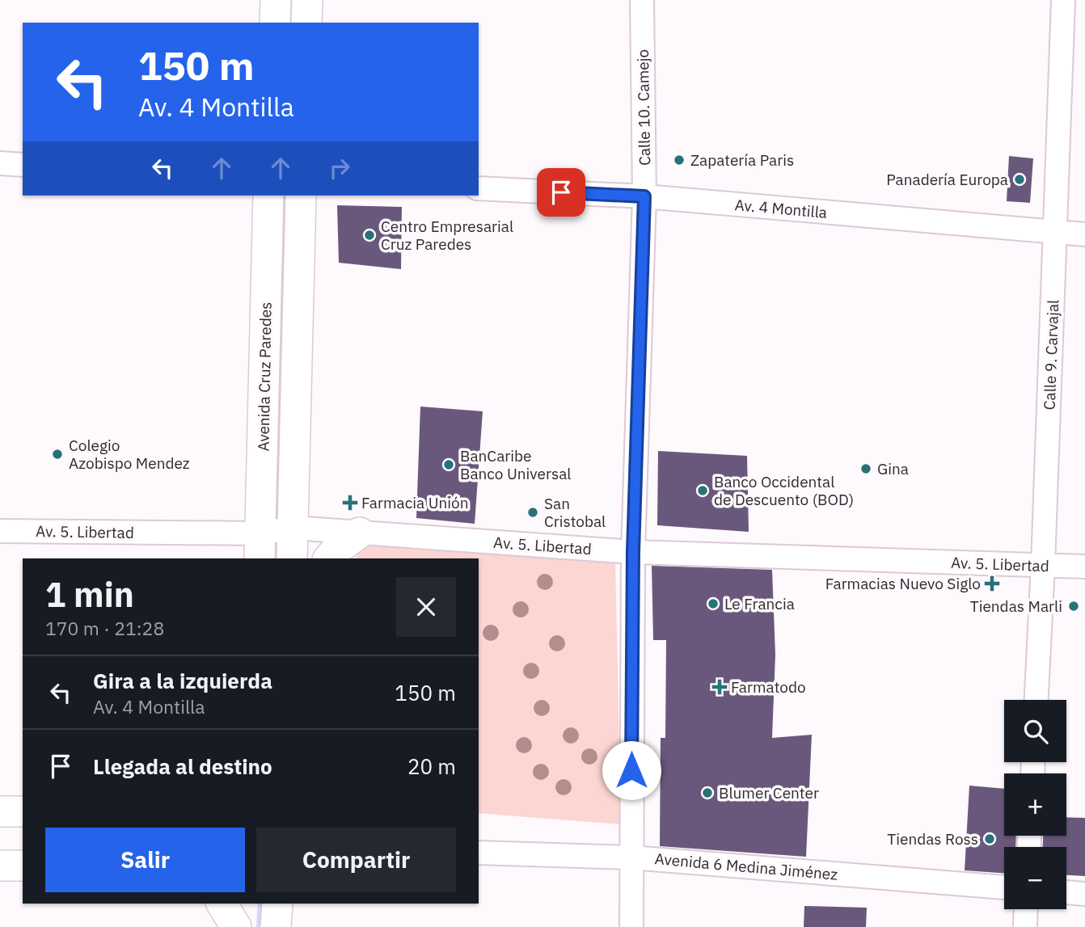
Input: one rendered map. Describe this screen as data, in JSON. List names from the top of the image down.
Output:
{
  "streets": {
    "street": [
      "Calle 10. Camejo",
      "Av. 4 Montilla",
      "Calle 9. Carvajal",
      "Avenida Cruz Paredes",
      "Av. 5. Libertad",
      "Avenida 6 Medina Jiménez"
    ]
  },
  "crossings": [
    ["Calle 10. Camejo", "Av. 4 Montilla"],
    ["Calle 10. Camejo", "Av. 5. Libertad"],
    ["Calle 10. Camejo", "Avenida 6 Medina Jiménez"],
    ["Av. 4 Montilla", "Calle 9. Carvajal"],
    ["Calle 9. Carvajal", "Av. 5. Libertad"],
    ["Avenida Cruz Paredes", "Av. 5. Libertad"]
  ],
  "places": {
    "other": [
      "Zapatería Paris",
      "Panadería Europa",
      "Centro Empresarial Cruz Paredes",
      "Colegio Azobispo Mendez",
      "BanCaribe Banco Universal",
      "Gina",
      "Banco Occidental de Descuento (BOD)",
      "San Cristobal",
      "Le Francia",
      "Tiendas Marli",
      "Blumer Center",
      "Tiendas Ross"
    ],
    "health": ["Farmacia Unión", "Farmacias Nuevo Siglo", "Farmatodo"]
  },
  "page": {
    "turn": ["150 m", "Av. 4 Montilla"],
    "heading": ["1 min", "170 m · 21:28"],
    "list": [
      {
        "name": "Gira a la izquierda",
        "note": "Av. 4 Montilla",
        "value": "150 m"
      },
      {
        "name": "Llegada al destino",
        "value": "20 m"
      }
    ],
    "map_buttons": ["+", "−"],
    "buttons": ["Salir", "Compartir"]
  }
}
